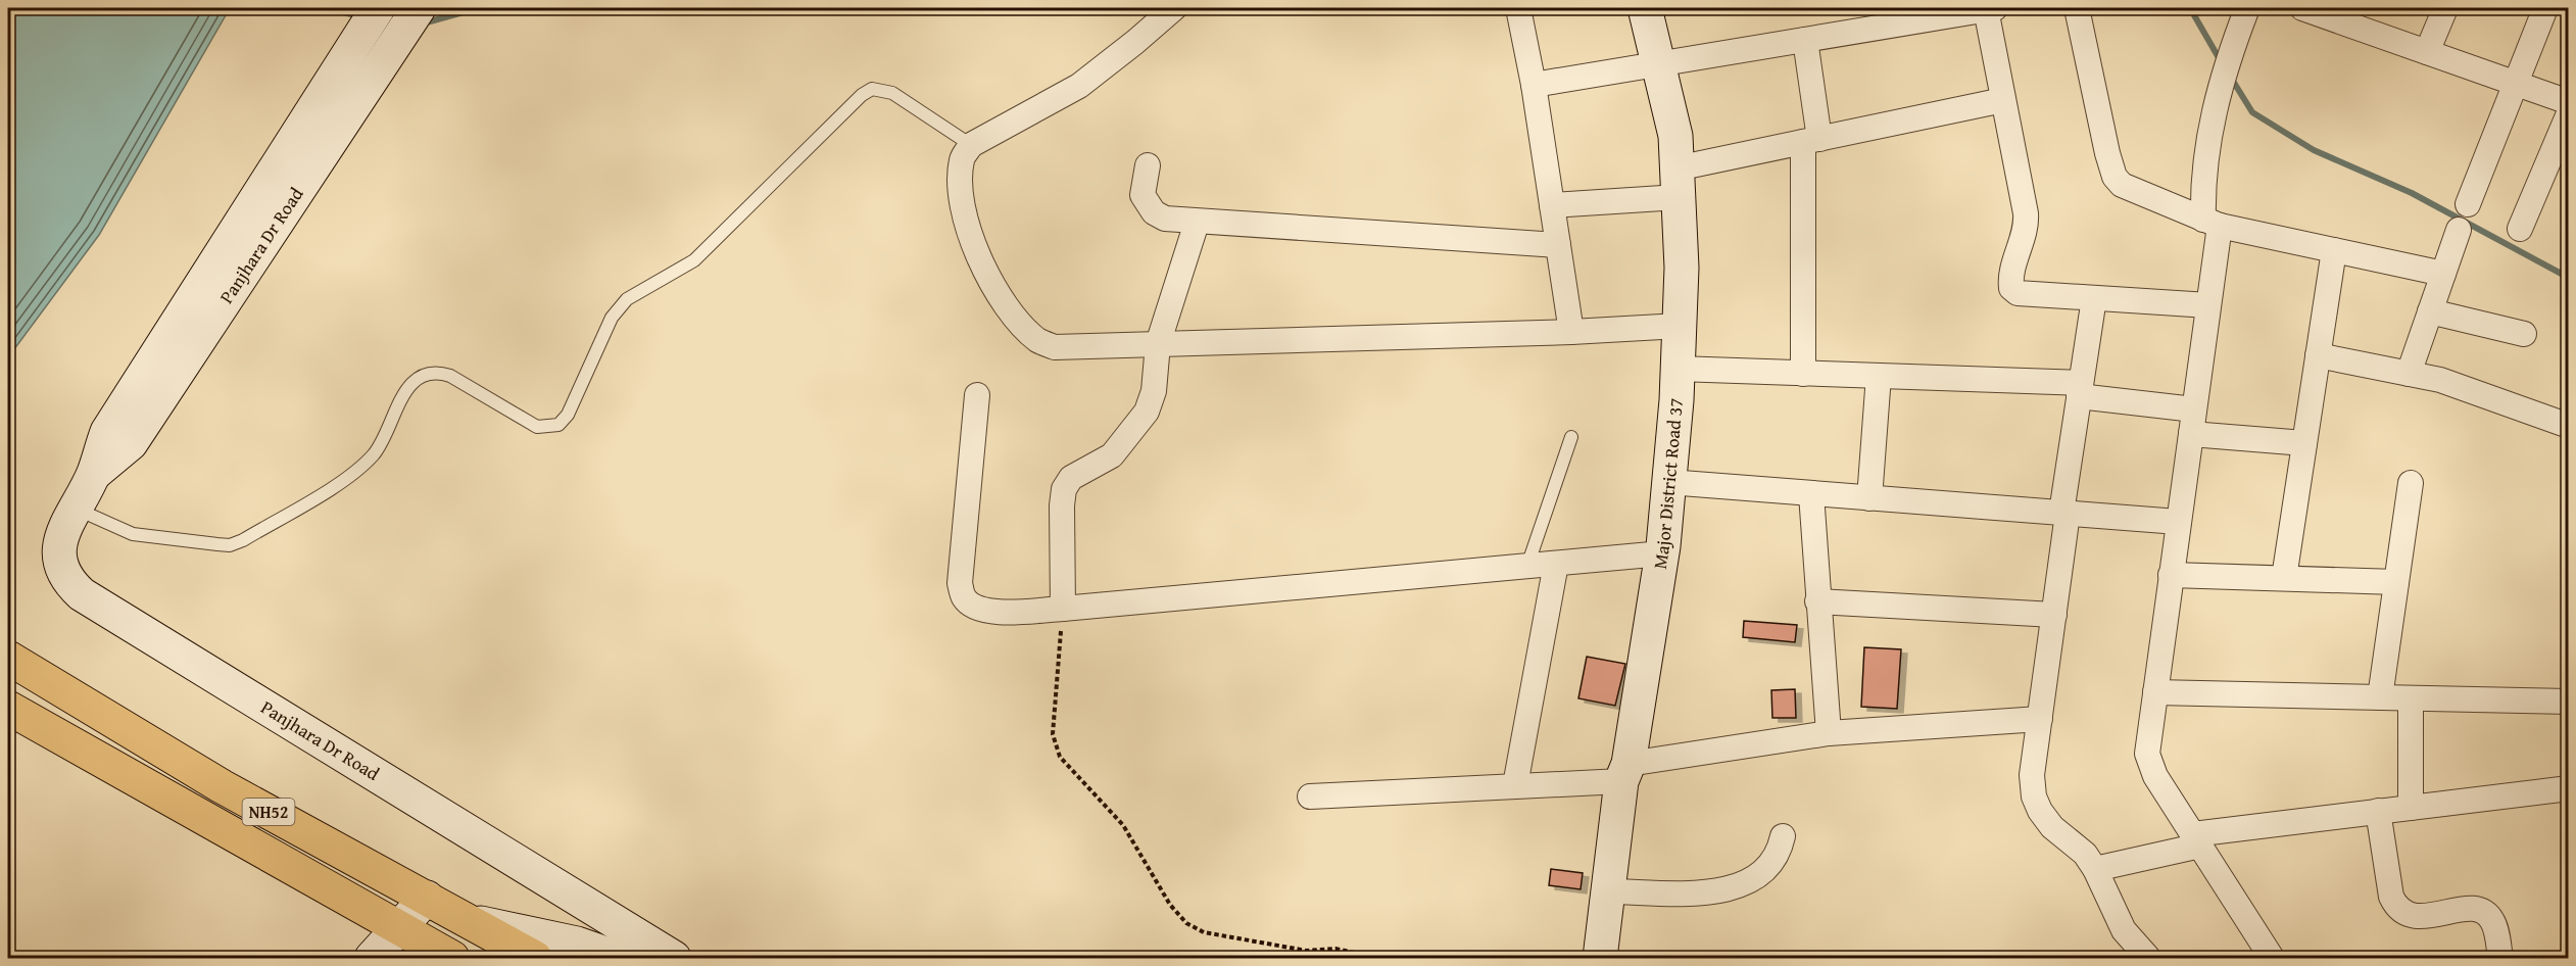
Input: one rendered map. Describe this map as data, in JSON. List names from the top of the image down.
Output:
{
  "streets": {
    "highway": ["NH52"],
    "street": ["Panjhara Dr Road", "Major District Road 37"]
  }
}
